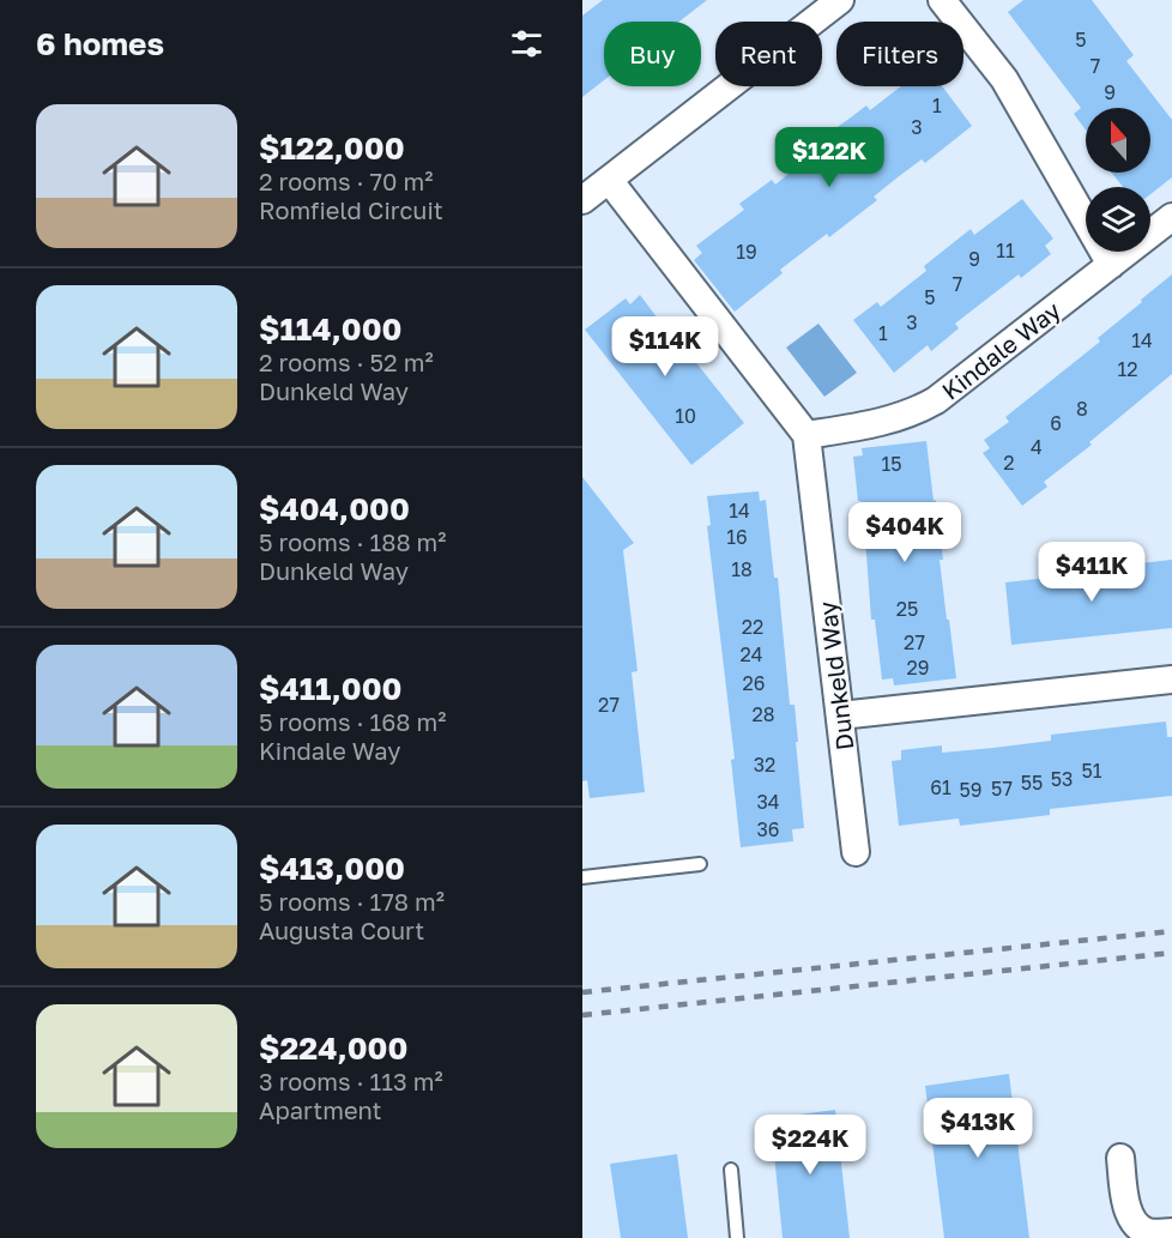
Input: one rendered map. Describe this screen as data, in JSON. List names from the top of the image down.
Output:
{
  "streets": {
    "street": ["Kindale Way", "Dunkeld Way"]
  },
  "crossings": [
    ["Kindale Way", "Dunkeld Way"]
  ],
  "house_numbers": [
    "5",
    "7",
    "9",
    "1",
    "3",
    "11",
    "19",
    "9",
    "7",
    "5",
    "3",
    "1",
    "14",
    "12",
    "8",
    "10",
    "6",
    "4",
    "2",
    "15",
    "14",
    "16",
    "18",
    "25",
    "22",
    "27",
    "24",
    "29",
    "26",
    "27",
    "28",
    "32",
    "51",
    "53",
    "55",
    "61",
    "57",
    "59",
    "34",
    "36"
  ],
  "north": "top",
  "page": {
    "heading": "6 homes",
    "chip": ["Buy", "Rent", "Filters"],
    "list": [
      {
        "name": "$122,000",
        "note": "2 rooms · 70 m² · Romfield Circuit"
      },
      {
        "name": "$114,000",
        "note": "2 rooms · 52 m² · Dunkeld Way"
      },
      {
        "name": "$404,000",
        "note": "5 rooms · 188 m² · Dunkeld Way"
      },
      {
        "name": "$411,000",
        "note": "5 rooms · 168 m² · Kindale Way"
      },
      {
        "name": "$413,000",
        "note": "5 rooms · 178 m² · Augusta Court"
      },
      {
        "name": "$224,000",
        "note": "3 rooms · 113 m² · Apartment"
      }
    ],
    "price": [
      "$122K",
      "$114K",
      "$404K",
      "$411K",
      "$413K",
      "$224K"
    ]
  }
}
